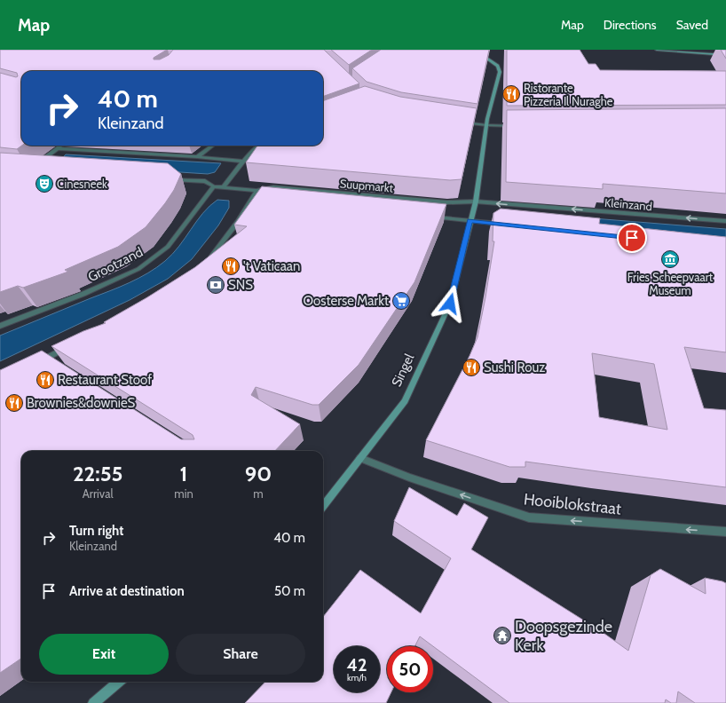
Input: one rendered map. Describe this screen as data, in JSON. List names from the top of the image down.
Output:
{
  "streets": {
    "main road": ["Singel"],
    "street": [
      "Suupmarkt",
      "Kleinzand",
      "Grootzand",
      "Hooiblokstraat"
    ]
  },
  "crossings": [
    ["Suupmarkt", "Kleinzand"],
    ["Suupmarkt", "Singel"],
    ["Kleinzand", "Singel"],
    ["Singel", "Hooiblokstraat"]
  ],
  "one_way": ["Kleinzand", "Hooiblokstraat"],
  "places": {
    "restaurant": [
      "Ristorante Pizzeria Il Nuraghe",
      "'t Vaticaan",
      "Sushi Rouz",
      "Restaurant Stoof",
      "Brownies&downieS"
    ],
    "theatre": ["Cinesneek"],
    "museum": ["Fries Scheepvaart Museum"],
    "bank": ["SNS"],
    "supermarket": ["Oosterse Markt"],
    "temple": ["Doopsgezinde Kerk"]
  },
  "page": {
    "header": "Map",
    "nav": ["Map", "Directions", "Saved"],
    "turn": ["40 m", "Kleinzand"],
    "eta": [
      "22:55",
      "Arrival",
      "1",
      "min",
      "90",
      "m"
    ],
    "list": [
      {
        "name": "Turn right",
        "note": "Kleinzand",
        "value": "40 m"
      },
      {
        "name": "Arrive at destination",
        "value": "50 m"
      }
    ],
    "buttons": ["Exit", "Share"],
    "speed": "42 km/h",
    "limit": "50"
  }
}
